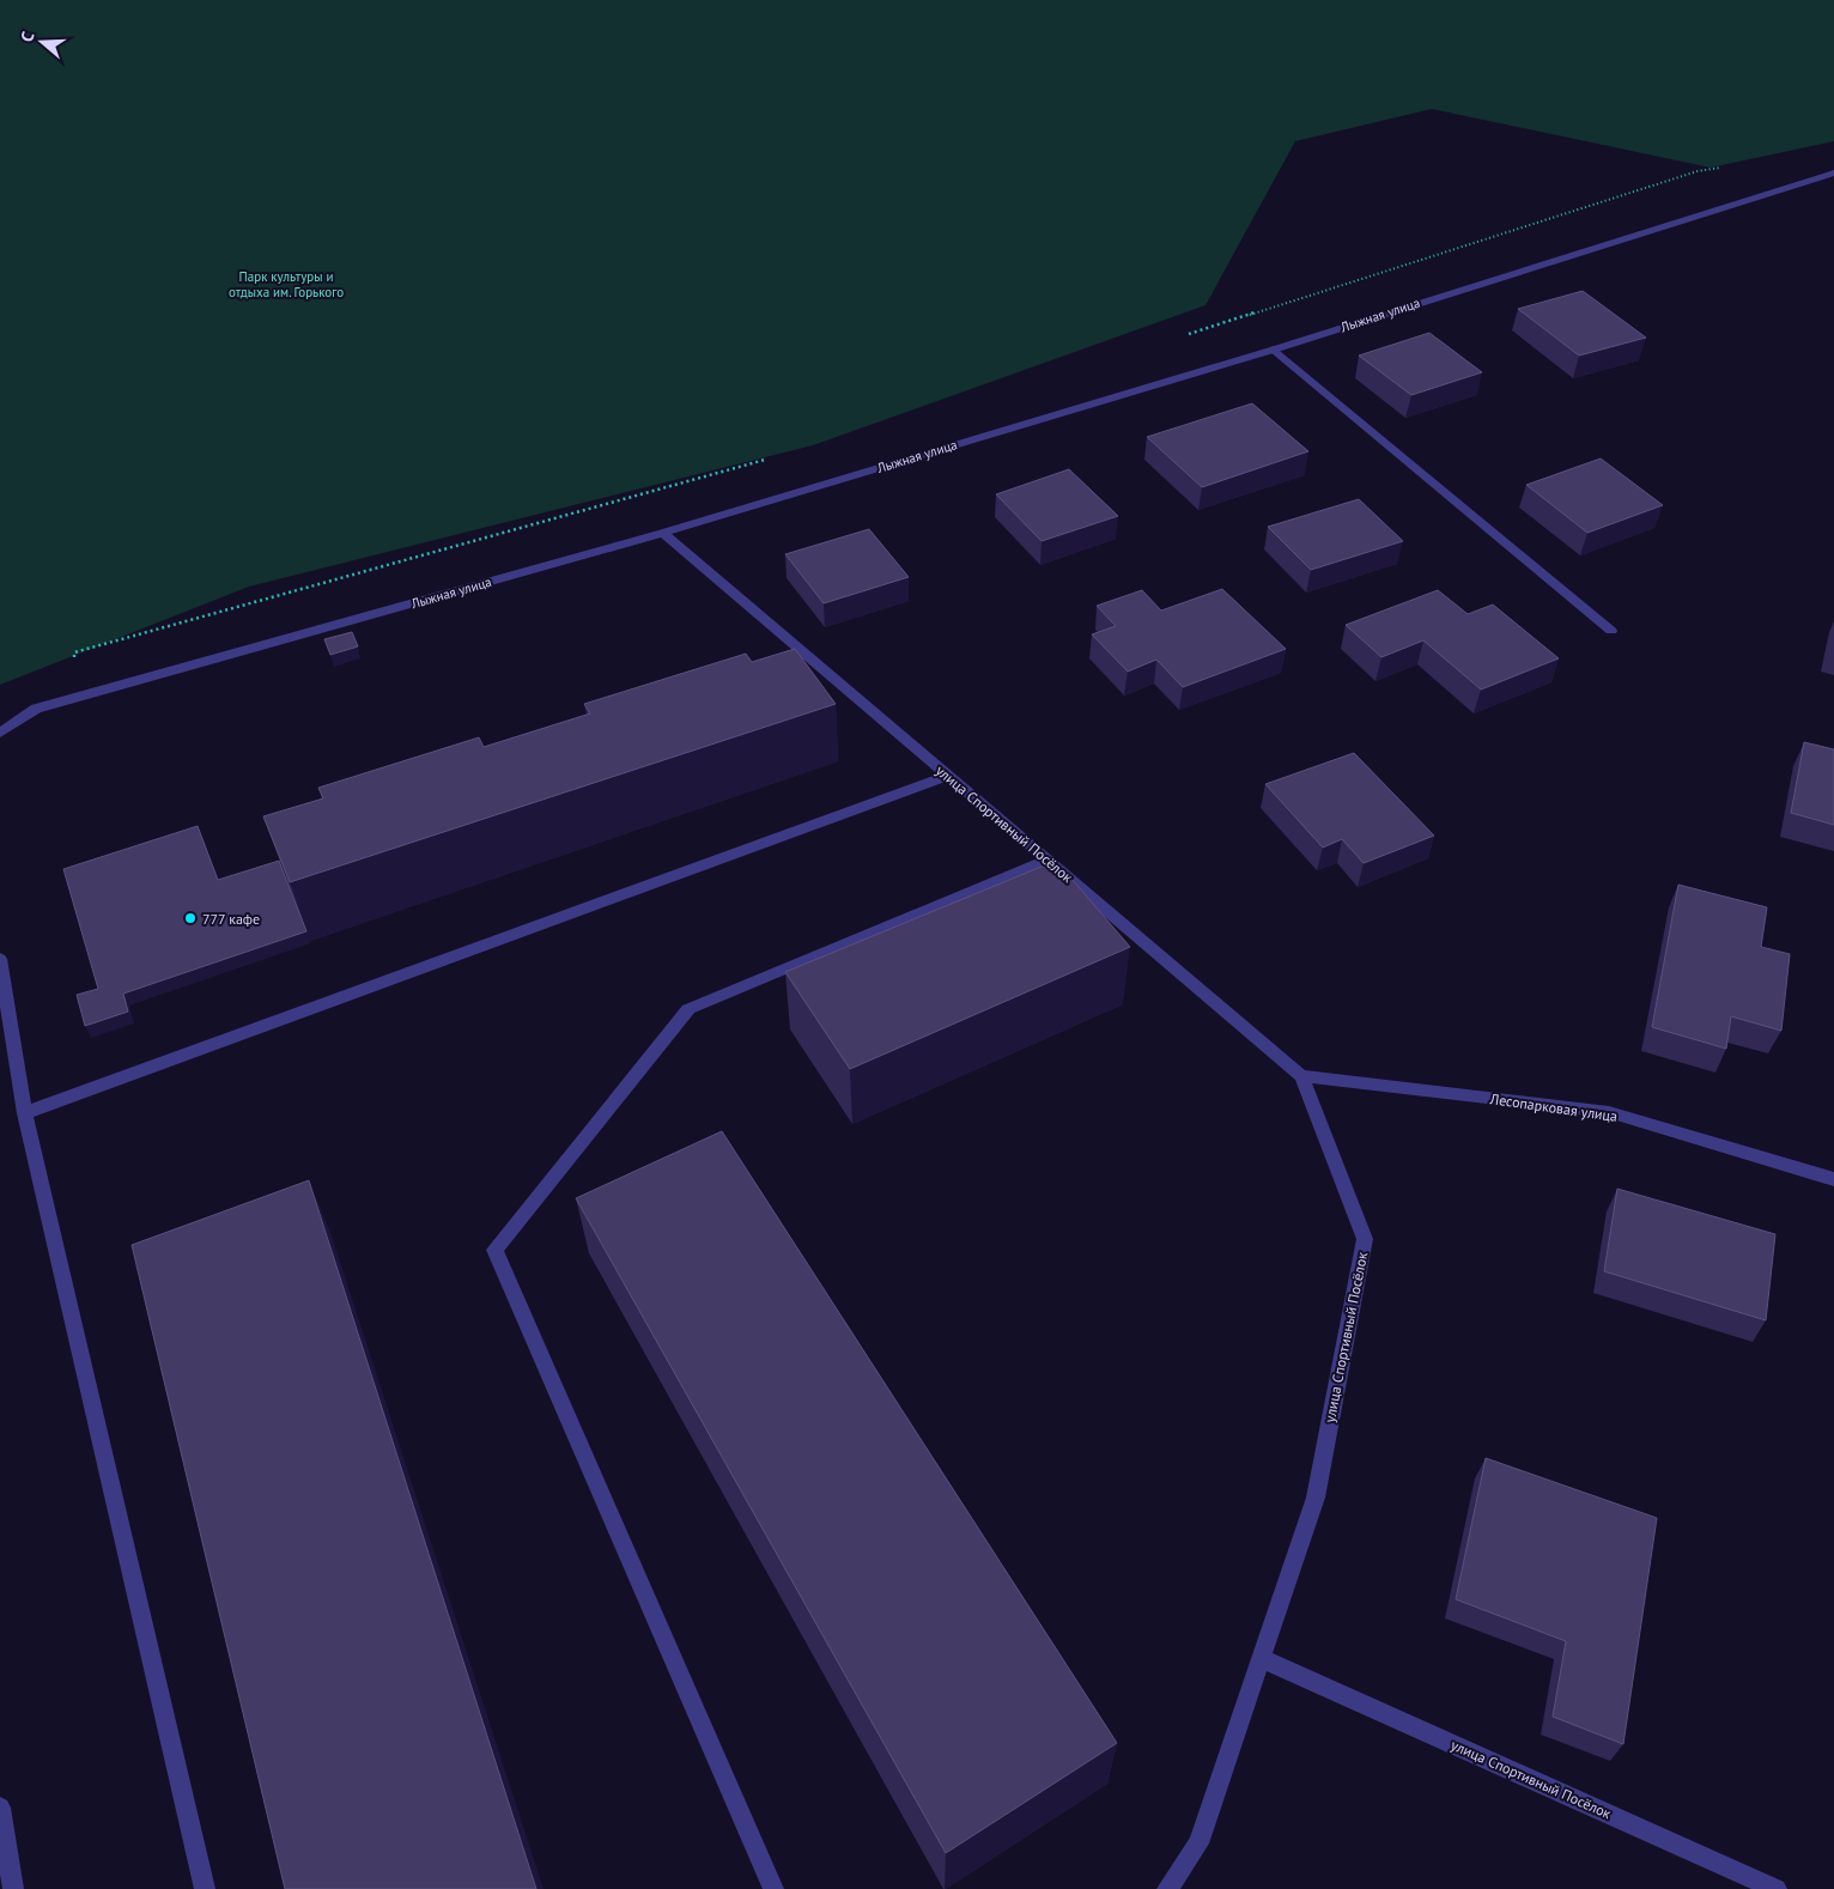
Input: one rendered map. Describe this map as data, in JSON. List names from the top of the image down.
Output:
{
  "streets": {
    "street": ["Лыжная улица", "улица Спортивный Посёлок", "Лесопарковая улица"]
  },
  "crossings": [
    ["Лыжная улица", "улица Спортивный Посёлок"],
    ["улица Спортивный Посёлок", "Лесопарковая улица"]
  ],
  "parks": ["Парк культуры и отдыха им. Горького"],
  "places": ["777 кафе"],
  "north": "left"
}
